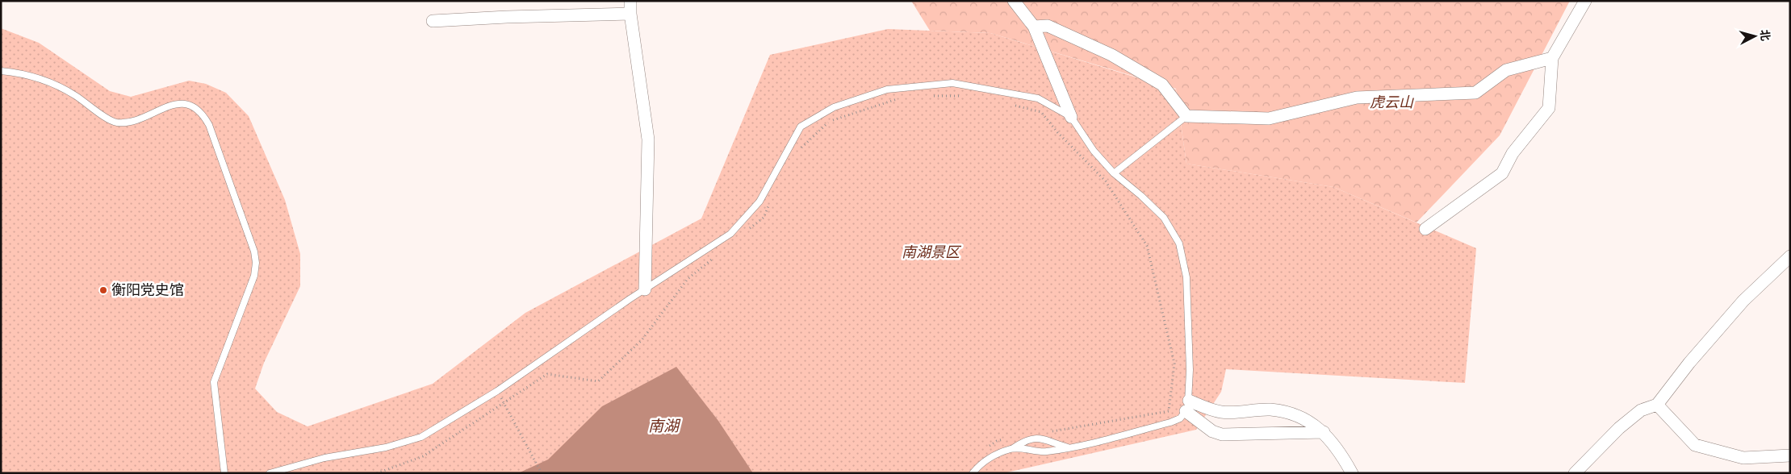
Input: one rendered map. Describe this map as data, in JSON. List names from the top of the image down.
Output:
{
  "water": ["南湖"],
  "parks": ["虎云山", "南湖景区"],
  "places": ["衡阳党史馆"],
  "north": "right"
}
